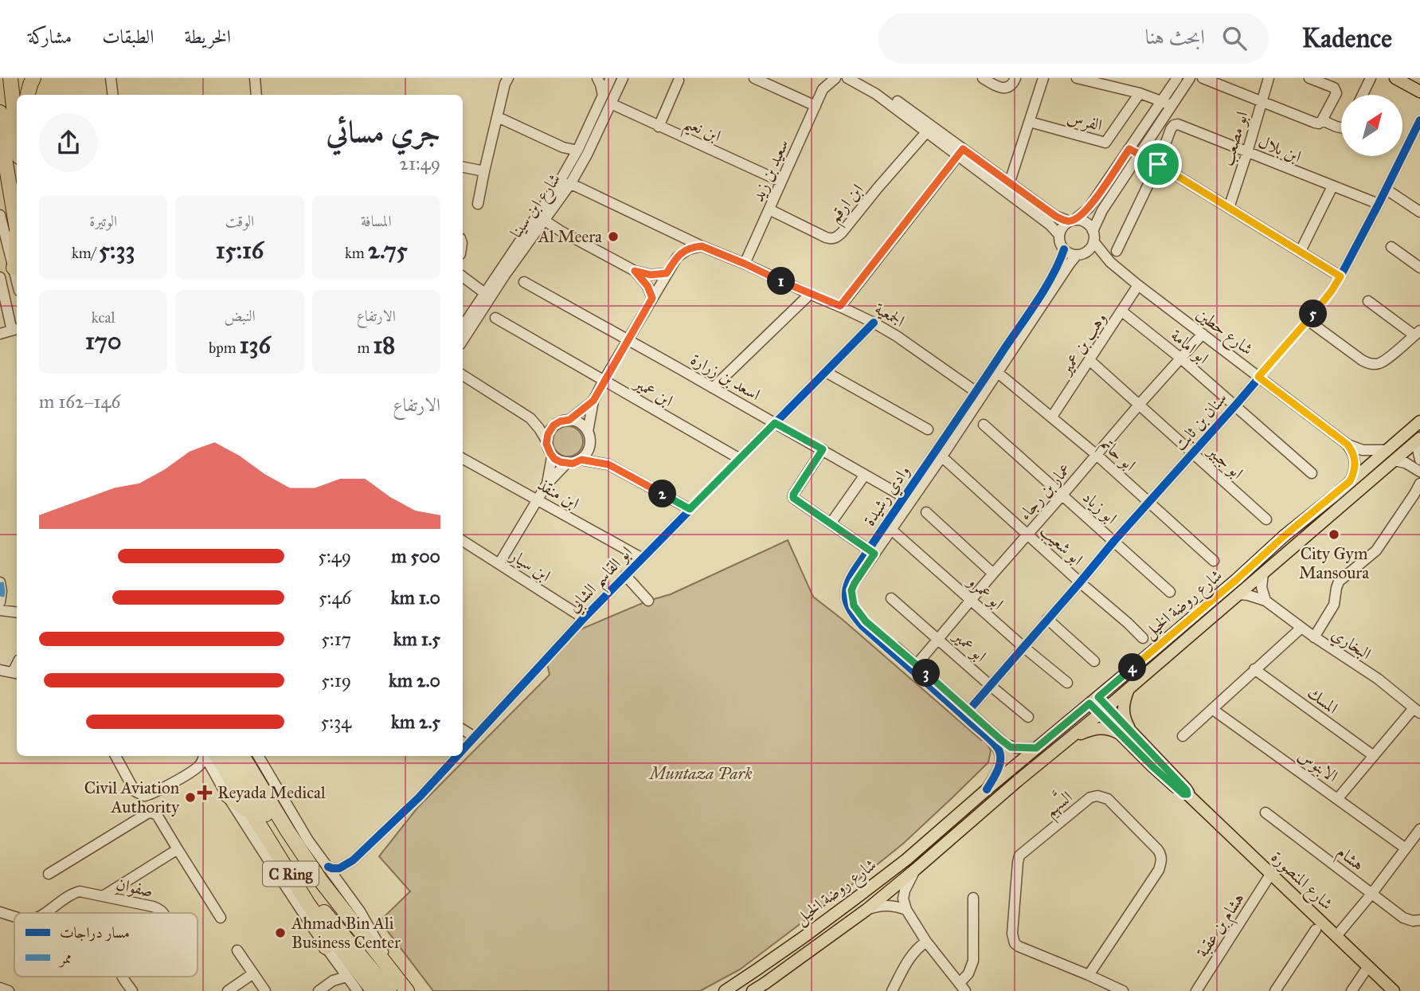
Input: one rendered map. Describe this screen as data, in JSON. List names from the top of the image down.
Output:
{
  "streets": {
    "highway": ["C Ring"],
    "main road": ["شارع روضة الخيل", "شارع المنصورة"],
    "street": [
      "الفرس",
      "ابن نعيم",
      "ابو مصعب",
      "ابن بلال",
      "سعيد بن زيد",
      "ابن ارقم",
      "شارع ابن سينا",
      "الجمعية",
      "شارع حطين",
      "وهب بن عمير",
      "ابو امامة",
      "اسعد بن زرارة",
      "ابن عمير",
      "سنان بن ثابت",
      "ابو حاتم",
      "ابو جبير",
      "عمار بن رجاء",
      "ابن منقذ",
      "وادي رشيدة",
      "ابو زياد",
      "ابو شعيب",
      "ابن سيار",
      "ابو القاسم الشابي",
      "ابو عمرو",
      "البخاري",
      "ابو عمير",
      "المسك",
      "الابنوس",
      "السَّهم",
      "هشام",
      "صفوان",
      "هشام بن عقبة"
    ]
  },
  "crossings": [
    ["ابن نعيم", "سعيد بن زيد"],
    ["ابن نعيم", "شارع ابن سينا"],
    ["ابو مصعب", "ابن بلال"],
    ["ابن بلال", "سنان بن ثابت"],
    ["سعيد بن زيد", "ابن ارقم"],
    ["سعيد بن زيد", "الجمعية"],
    ["شارع ابن سينا", "الجمعية"],
    ["الجمعية", "وادي رشيدة"],
    ["الجمعية", "ابو القاسم الشابي"],
    ["شارع حطين", "وهب بن عمير"],
    ["شارع حطين", "سنان بن ثابت"],
    ["شارع حطين", "عمار بن رجاء"],
    ["شارع حطين", "وادي رشيدة"],
    ["شارع حطين", "شارع روضة الخيل"],
    ["وهب بن عمير", "ابو امامة"],
    ["وهب بن عمير", "ابو حاتم"],
    ["وهب بن عمير", "ابو جبير"],
    ["ابو امامة", "سنان بن ثابت"],
    ["ابو امامة", "عمار بن رجاء"],
    ["اسعد بن زرارة", "وادي رشيدة"],
    ["اسعد بن زرارة", "ابو القاسم الشابي"],
    ["ابن عمير", "ابو القاسم الشابي"],
    ["سنان بن ثابت", "ابو حاتم"],
    ["سنان بن ثابت", "ابو جبير"],
    ["سنان بن ثابت", "وادي رشيدة"],
    ["سنان بن ثابت", "ابو زياد"],
    ["سنان بن ثابت", "ابو شعيب"],
    ["سنان بن ثابت", "ابو عمرو"],
    ["سنان بن ثابت", "ابو عمير"],
    ["ابو حاتم", "عمار بن رجاء"],
    ["ابو حاتم", "وادي رشيدة"],
    ["ابو جبير", "عمار بن رجاء"],
    ["عمار بن رجاء", "وادي رشيدة"],
    ["عمار بن رجاء", "ابو زياد"],
    ["عمار بن رجاء", "ابو شعيب"],
    ["عمار بن رجاء", "ابو عمرو"],
    ["عمار بن رجاء", "ابو عمير"],
    ["ابن منقذ", "ابو القاسم الشابي"],
    ["وادي رشيدة", "ابو شعيب"],
    ["وادي رشيدة", "ابو عمرو"],
    ["وادي رشيدة", "شارع روضة الخيل"],
    ["ابن سيار", "ابو القاسم الشابي"],
    ["شارع روضة الخيل", "البخاري"],
    ["شارع روضة الخيل", "شارع المنصورة"],
    ["شارع المنصورة", "هشام بن عقبة"]
  ],
  "parks": ["Muntaza Park"],
  "places": {
    "other": [
      "Al Meera",
      "City Gym Mansoura",
      "Civil Aviation Authority",
      "Ahmad Bin Ali Business Center"
    ],
    "health": ["Reyada Medical"]
  },
  "legend": ["مسار دراجات", "ممر"],
  "north": "top right",
  "page": {
    "header": "Kadence",
    "search": "ابحث هنا",
    "nav": ["الخريطة", "الطبقات", "مشاركة"],
    "heading": ["جري مسائي", "21:49"],
    "stats": [
      ["المسافة", "2.75 km"],
      ["الوقت", "15:16"],
      ["الوتيرة", "5:33 /km"],
      ["الارتفاع", "18 m"],
      ["النبض", "136 bpm"],
      ["kcal", "170"]
    ],
    "pins": [
      "1",
      "5",
      "2",
      "4",
      "3"
    ],
    "chart": ["الارتفاع", "146–162 m"],
    "list": [
      {
        "name": "500 m",
        "note": "5:49"
      },
      {
        "name": "1.0 km",
        "note": "5:46"
      },
      {
        "name": "1.5 km",
        "note": "5:17"
      },
      {
        "name": "2.0 km",
        "note": "5:19"
      },
      {
        "name": "2.5 km",
        "note": "5:34"
      }
    ]
  }
}
